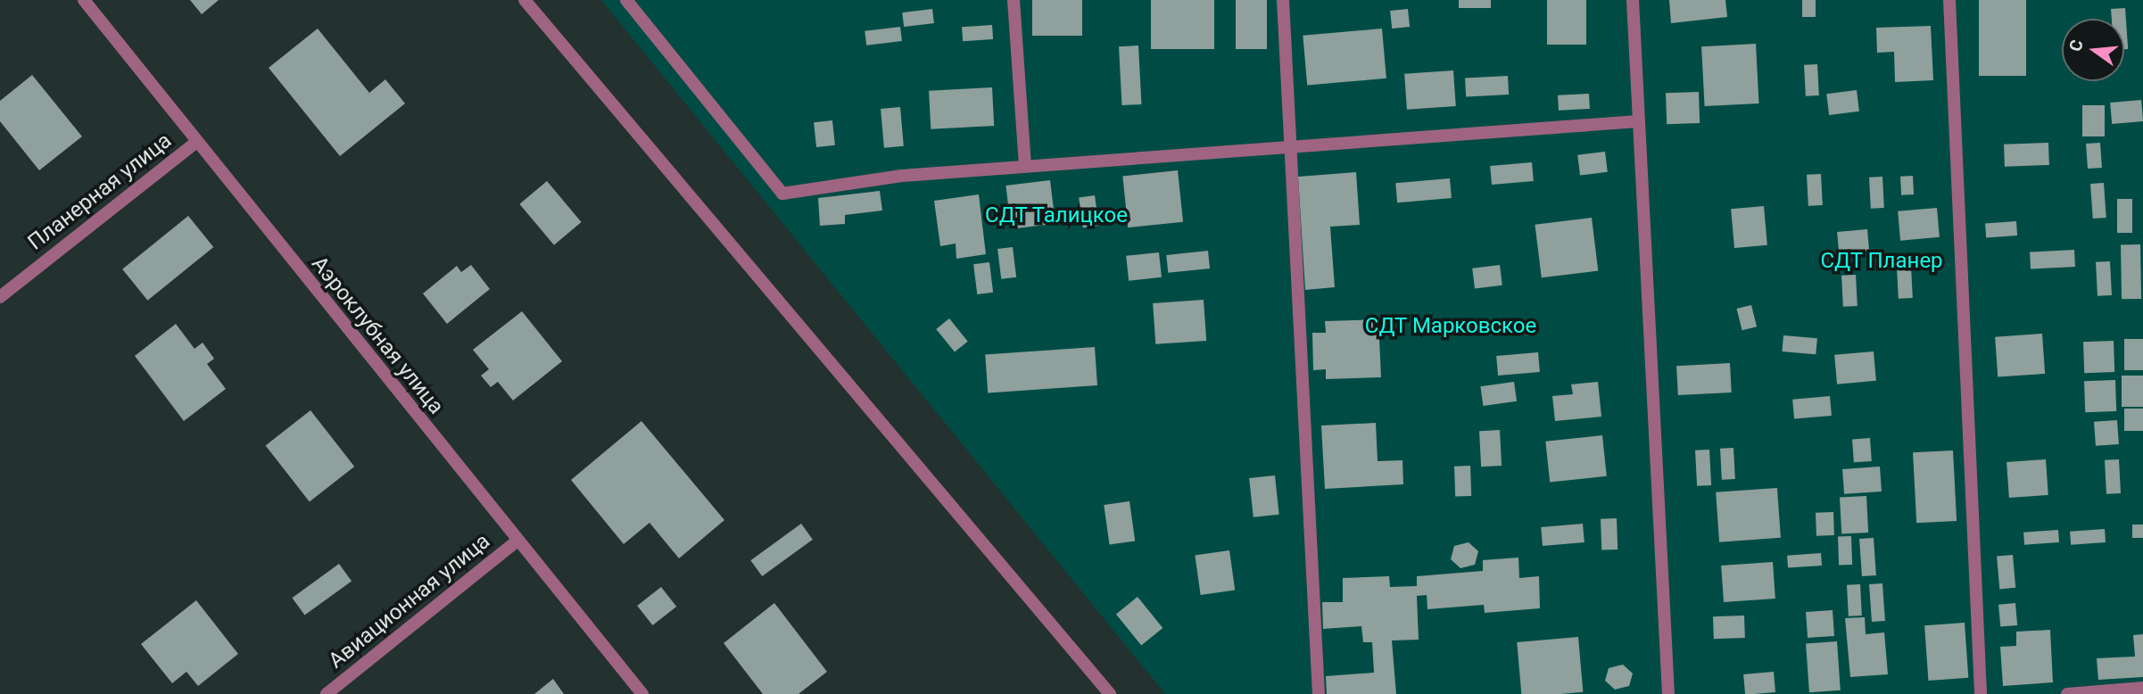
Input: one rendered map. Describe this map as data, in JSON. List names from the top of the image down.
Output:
{
  "streets": {
    "street": ["Планерная улица", "Аэроклубная улица", "Авиационная улица"]
  },
  "crossings": [
    ["Планерная улица", "Аэроклубная улица"],
    ["Аэроклубная улица", "Авиационная улица"]
  ],
  "parks": ["СДТ Талицкое", "СДТ Планер", "СДТ Марковское"],
  "north": "left"
}
